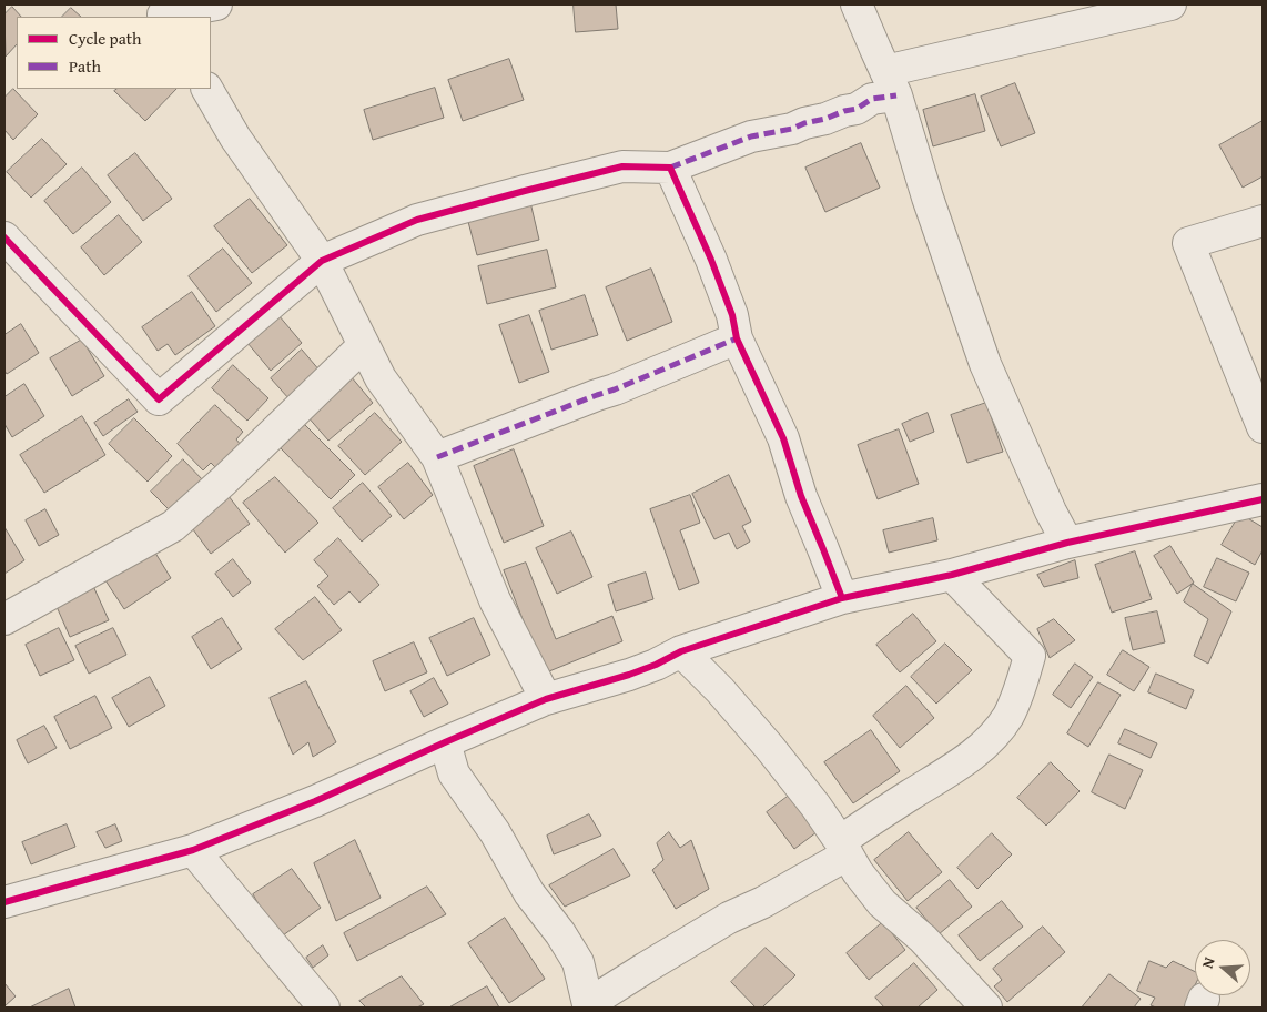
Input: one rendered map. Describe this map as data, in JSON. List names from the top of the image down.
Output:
{
  "legend": ["Cycle path", "Path"],
  "north": "left"
}
